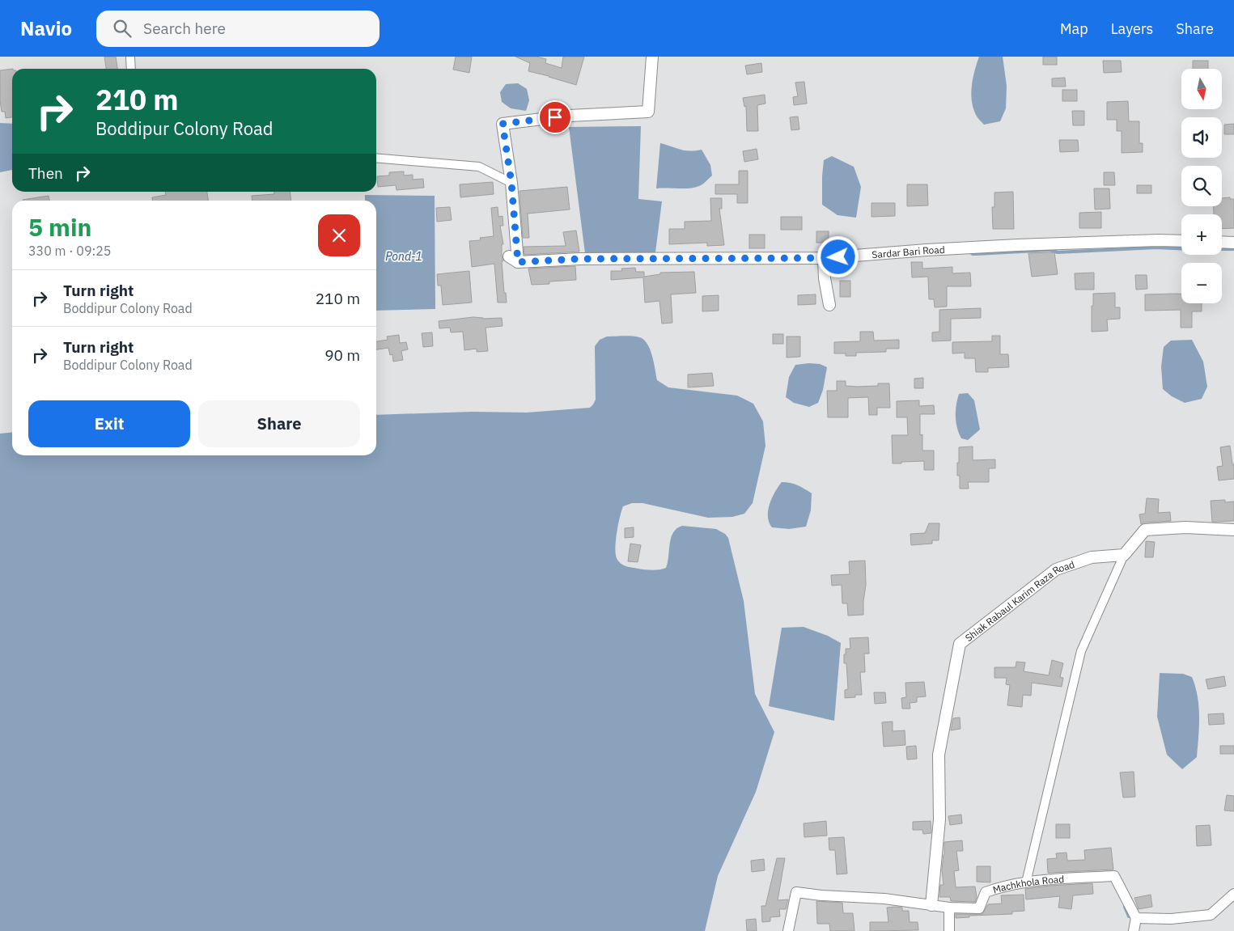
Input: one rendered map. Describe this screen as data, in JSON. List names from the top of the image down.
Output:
{
  "streets": {
    "main road": ["Sardar Bari Road", "Shiak Rabaul Karim Raza Road"],
    "street": ["Machkhola Road"]
  },
  "crossings": [
    ["Shiak Rabaul Karim Raza Road", "Machkhola Road"]
  ],
  "water": ["Pond-1"],
  "north": "bottom",
  "page": {
    "header": "Navio",
    "search": "Search here",
    "nav": ["Map", "Layers", "Share"],
    "map_buttons": ["+", "−"],
    "turn": ["210 m", "Boddipur Colony Road"],
    "then": "Then",
    "heading": ["5 min", "330 m · 09:25"],
    "list": [
      {
        "name": "Turn right",
        "note": "Boddipur Colony Road",
        "value": "210 m"
      },
      {
        "name": "Turn right",
        "note": "Boddipur Colony Road",
        "value": "90 m"
      }
    ],
    "buttons": ["Exit", "Share"]
  }
}
